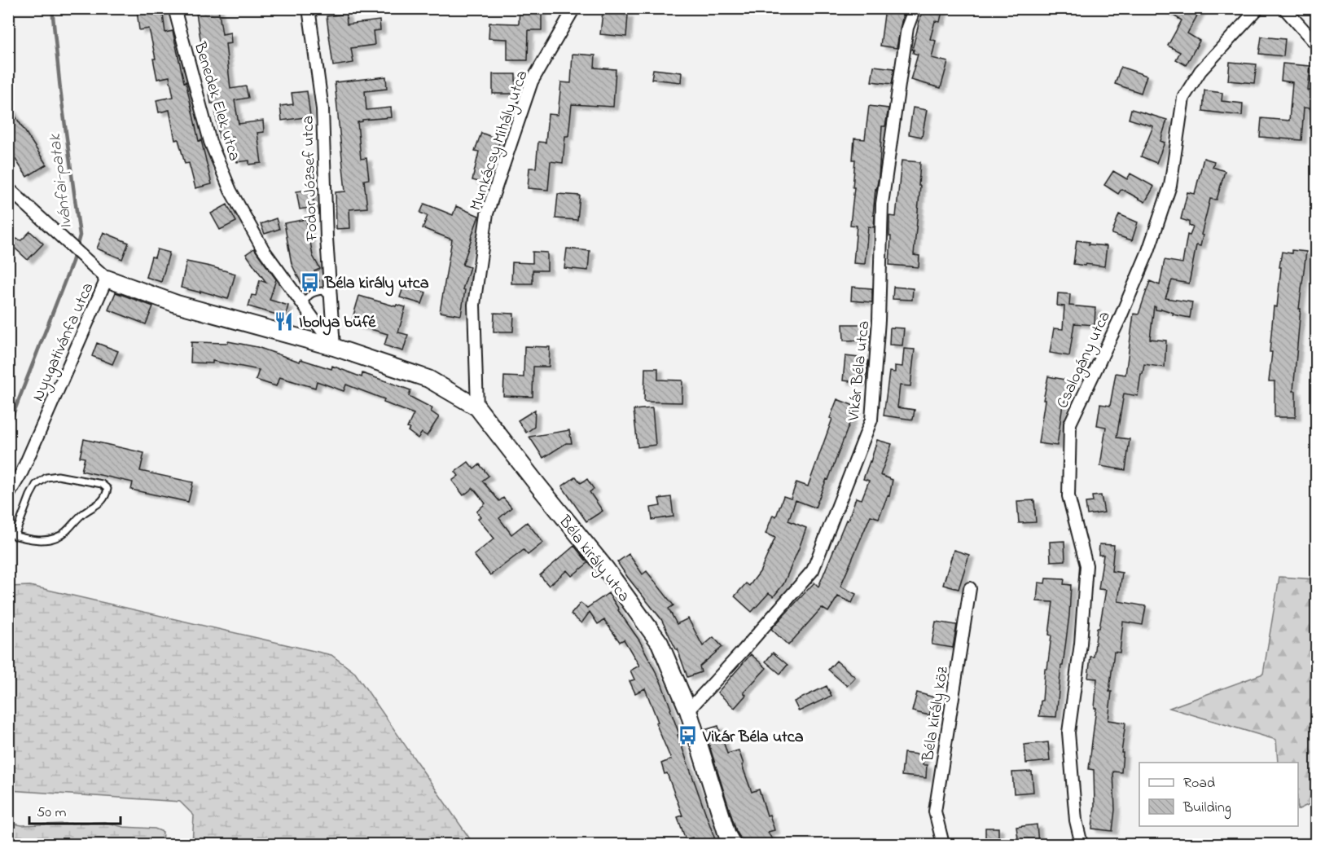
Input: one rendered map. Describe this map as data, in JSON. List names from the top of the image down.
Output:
{
  "streets": {
    "street": [
      "Benedek Elek utca",
      "Munkácsy Mihály utca",
      "Fodor József utca",
      "Nyugativánfa utca",
      "Csalogány utca",
      "Vikár Béla utca",
      "Béla király utca",
      "Béla király köz"
    ]
  },
  "crossings": [
    ["Benedek Elek utca", "Fodor József utca"],
    ["Benedek Elek utca", "Béla király utca"],
    ["Munkácsy Mihály utca", "Béla király utca"],
    ["Fodor József utca", "Béla király utca"],
    ["Nyugativánfa utca", "Béla király utca"],
    ["Vikár Béla utca", "Béla király utca"]
  ],
  "water": ["Ivánfai-patak"],
  "places": {
    "bus stop": ["Béla király utca", "Vikár Béla utca"],
    "restaurant": ["Ibolya büfé"]
  },
  "legend": ["Road", "Building"],
  "scale_bar": "50 m"
}
